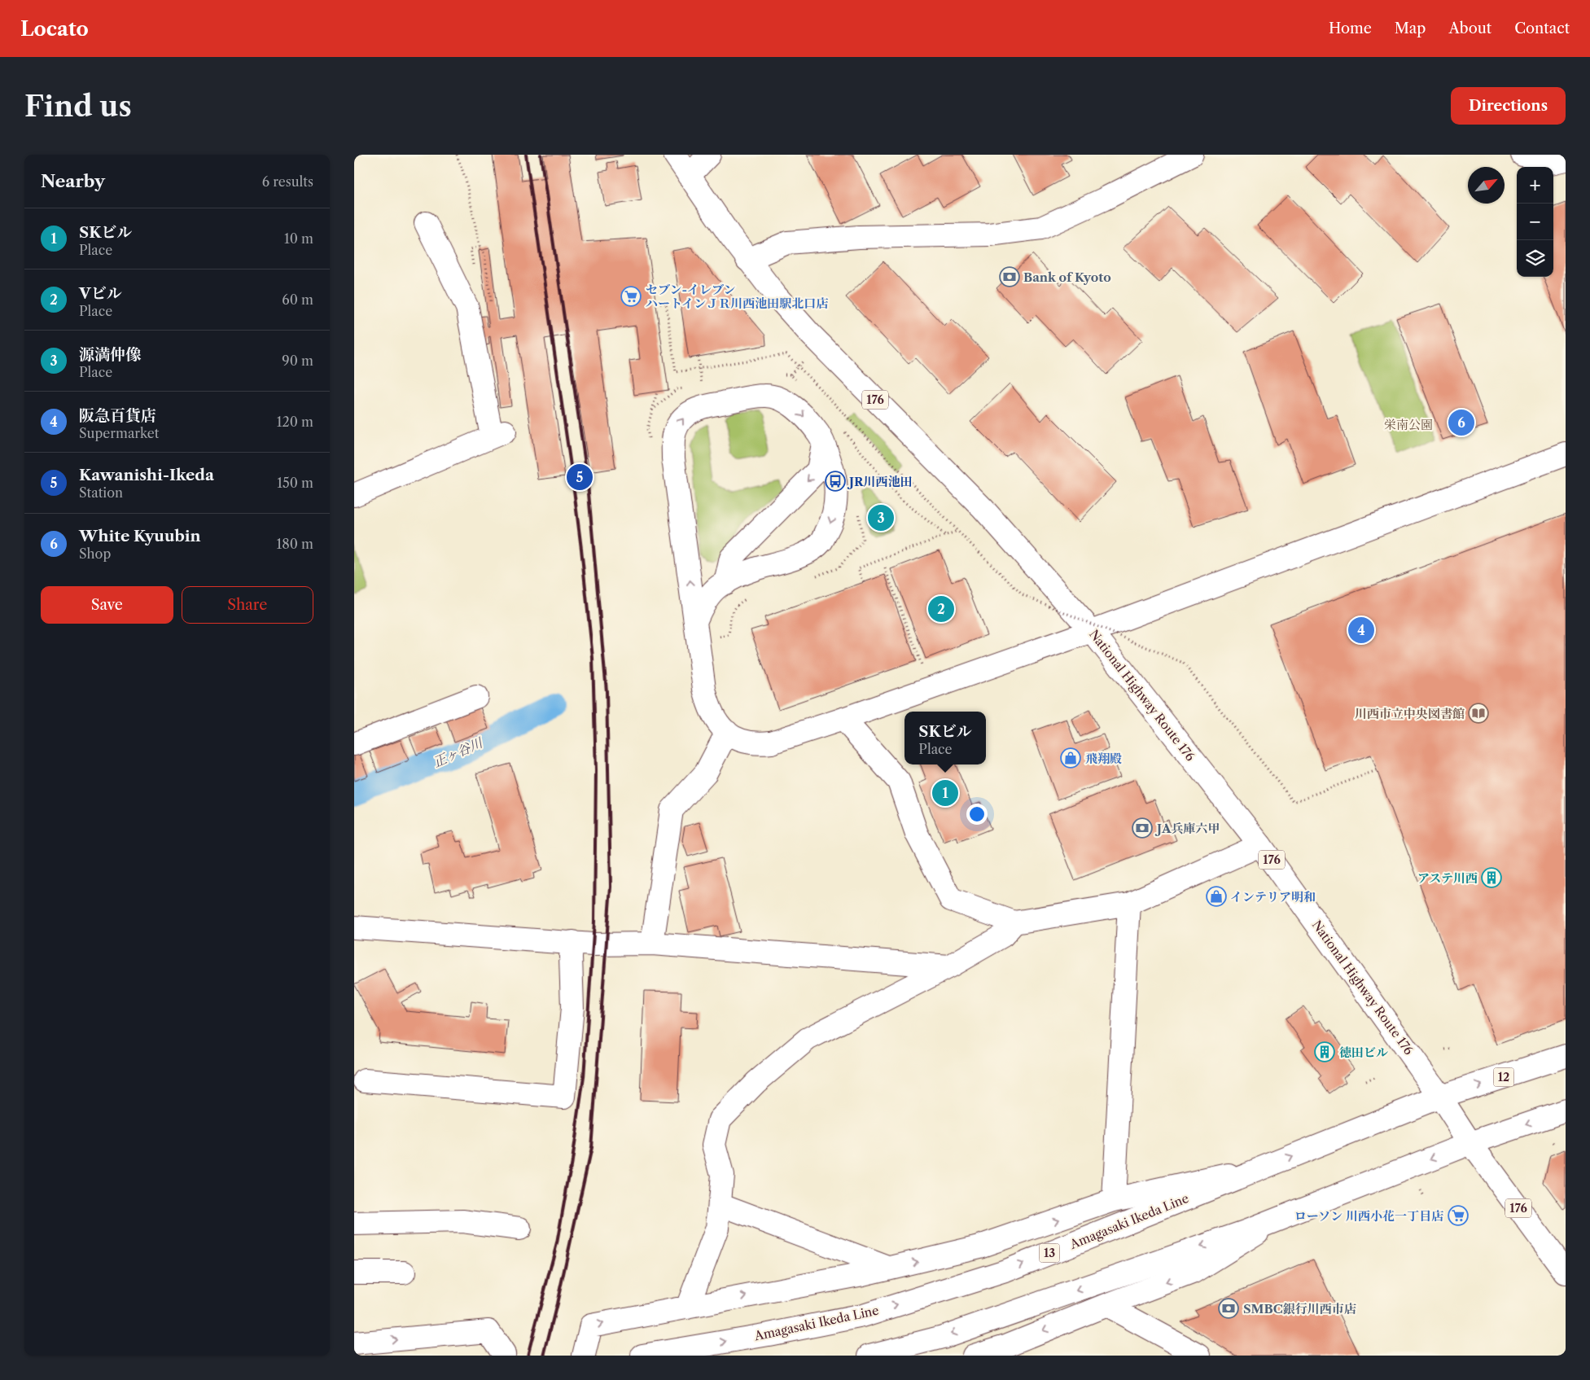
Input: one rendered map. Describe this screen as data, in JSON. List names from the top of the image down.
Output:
{
  "streets": {
    "main road": [
      "176",
      "National Highway Route 176",
      "12",
      "Amagasaki Ikeda Line",
      "13"
    ]
  },
  "crossings": [
    ["National Highway Route 176", "12"],
    ["National Highway Route 176", "Amagasaki Ikeda Line"],
    ["12", "Amagasaki Ikeda Line"]
  ],
  "water": ["正ヶ谷川"],
  "parks": ["栄南公園"],
  "places": {
    "bank": ["Bank of Kyoto", "JA兵庫六甲", "SMBC銀行川西市店"],
    "supermarket": ["セブン-イレブン ハートインＪＲ川西池田駅北口店", "ローソン 川西小花一丁目店"],
    "bus stop": ["JR川西池田"],
    "library": ["川西市立中央図書館"],
    "shop": ["飛翔殿", "インテリア明和"],
    "building": ["アステ川西", "徳田ビル"]
  },
  "north": "top right",
  "page": {
    "header": "Locato",
    "nav": [
      "Home",
      "Map",
      "About",
      "Contact"
    ],
    "buttons": [
      "Directions",
      ["Save", "Share"]
    ],
    "title": "Find us",
    "heading": ["Nearby", "6 results"],
    "map_buttons": ["+", "−"],
    "list": [
      {
        "mark": "1",
        "name": "SKビル",
        "note": "Place",
        "value": "10 m"
      },
      {
        "mark": "2",
        "name": "Vビル",
        "note": "Place",
        "value": "60 m"
      },
      {
        "mark": "3",
        "name": "源満仲像",
        "note": "Place",
        "value": "90 m"
      },
      {
        "mark": "4",
        "name": "阪急百貨店",
        "note": "Supermarket",
        "value": "120 m"
      },
      {
        "mark": "5",
        "name": "Kawanishi-Ikeda",
        "note": "Station",
        "value": "150 m"
      },
      {
        "mark": "6",
        "name": "White Kyuubin",
        "note": "Shop",
        "value": "180 m"
      }
    ],
    "pins": [
      "6",
      "5",
      "3",
      "2",
      "4",
      "1"
    ],
    "popup": ["SKビル", "Place"]
  }
}
